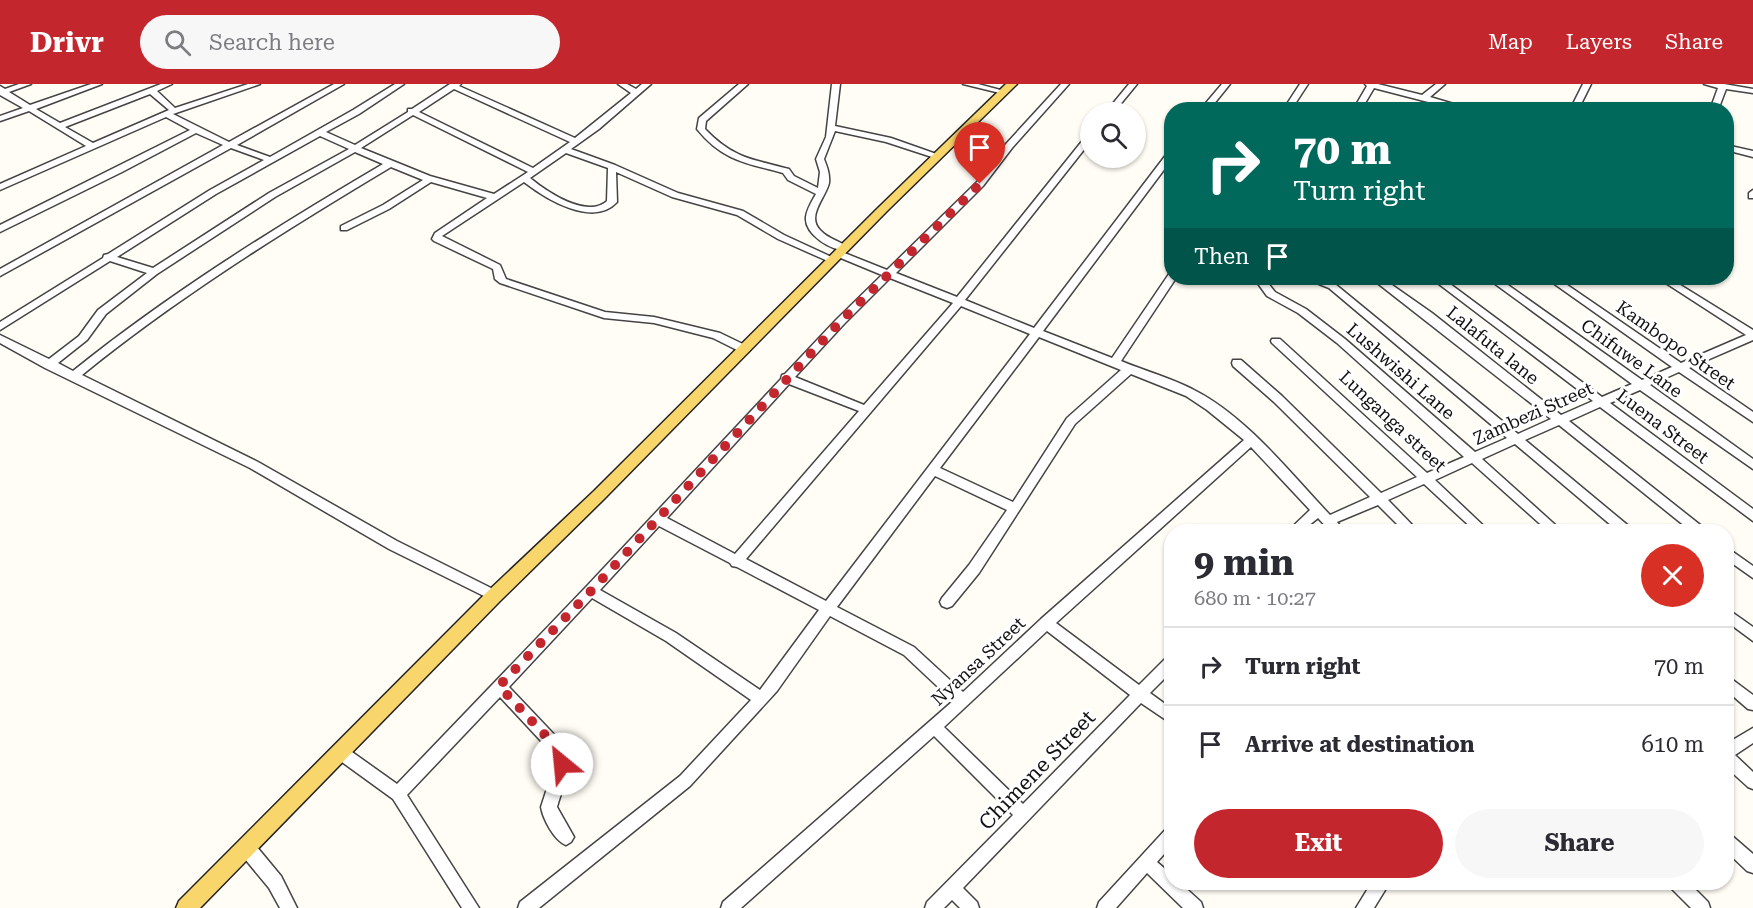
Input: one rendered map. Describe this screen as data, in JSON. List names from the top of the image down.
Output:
{
  "streets": {
    "street": [
      "Lalafuta lane",
      "Kambopo Street",
      "Chifuwe Lane",
      "Lushwishi Lane",
      "Zambezi Street",
      "Lunganga street",
      "Luena Street",
      "Nyansa Street",
      "Chimene Street"
    ]
  },
  "crossings": [
    ["Lalafuta lane", "Zambezi Street"],
    ["Kambopo Street", "Zambezi Street"],
    ["Chifuwe Lane", "Zambezi Street"],
    ["Lushwishi Lane", "Zambezi Street"],
    ["Zambezi Street", "Lunganga street"],
    ["Zambezi Street", "Luena Street"]
  ],
  "page": {
    "header": "Drivr",
    "search": "Search here",
    "nav": ["Map", "Layers", "Share"],
    "turn": ["70 m", "Turn right"],
    "then": "Then",
    "heading": ["9 min", "680 m · 10:27"],
    "list": [
      {
        "name": "Turn right",
        "value": "70 m"
      },
      {
        "name": "Arrive at destination",
        "value": "610 m"
      }
    ],
    "buttons": ["Exit", "Share"]
  }
}
